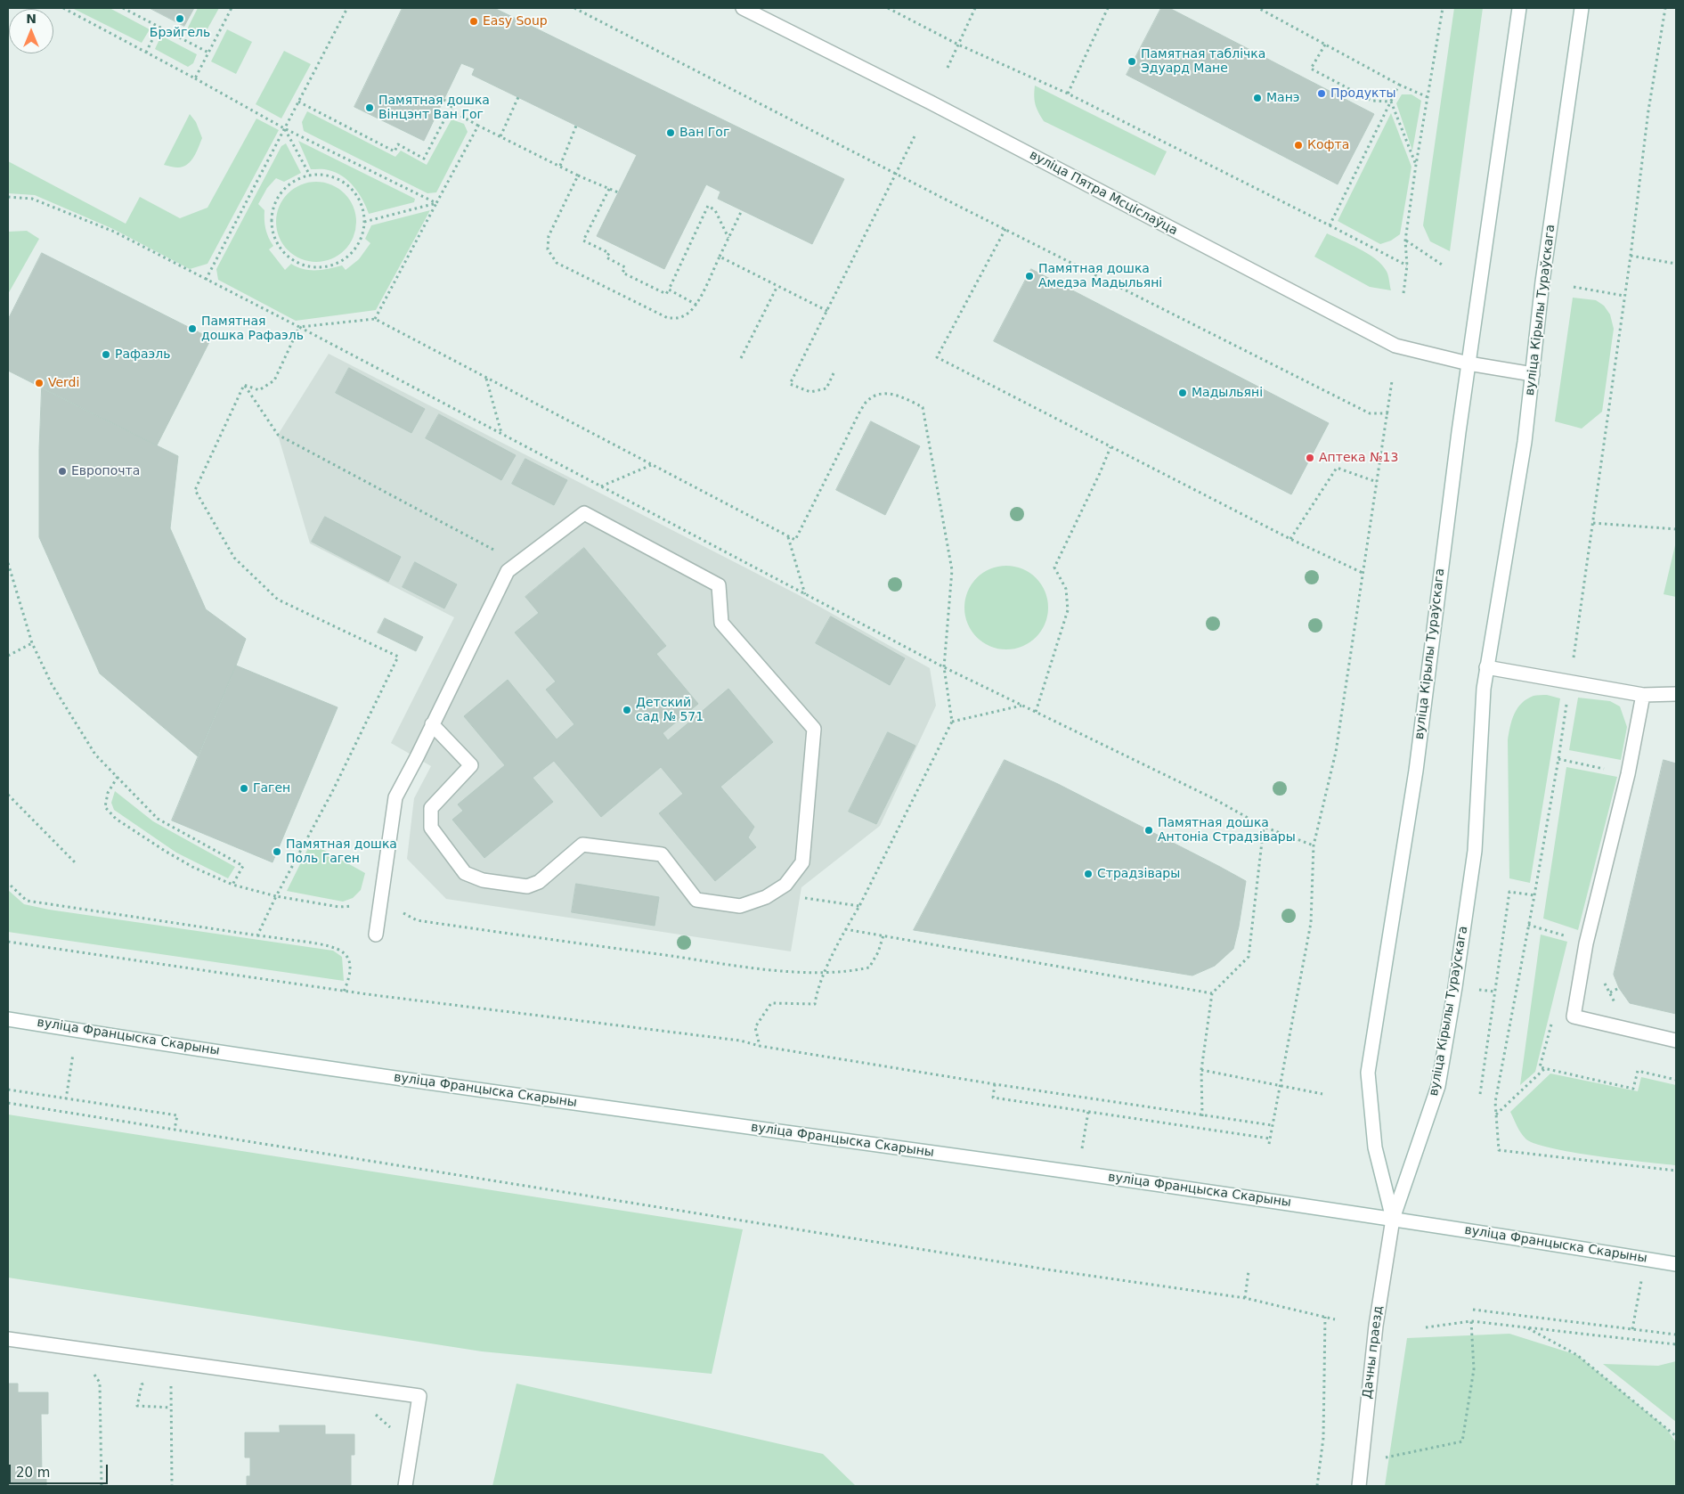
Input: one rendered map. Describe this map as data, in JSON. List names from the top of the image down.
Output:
{
  "streets": {
    "main road": [
      "вуліца Пятра Мсціслаўца",
      "вуліца Кірылы Тураўскага",
      "вуліца Францыска Скарыны",
      "Дачны праезд"
    ]
  },
  "crossings": [
    ["вуліца Пятра Мсціслаўца", "вуліца Кірылы Тураўскага"],
    ["вуліца Кірылы Тураўскага", "вуліца Францыска Скарыны"],
    ["вуліца Кірылы Тураўскага", "Дачны праезд"],
    ["вуліца Францыска Скарыны", "Дачны праезд"]
  ],
  "places": [
    "Брэйгель",
    "Easy Soup",
    "Памятная таблічка Эдуард Мане",
    "Продукты",
    "Манэ",
    "Памятная дошка Вінцэнт Ван Гог",
    "Ван Гог",
    "Кофта",
    "Памятная дошка Амедэа Мадыльяні",
    "Памятная дошка Рафаэль",
    "Рафаэль",
    "Verdi",
    "Мадыльяні",
    "Аптека №13",
    "Европочта",
    "Детский сад № 571",
    "Гаген",
    "Памятная дошка Антоніа Страдзівары",
    "Памятная дошка Поль Гаген",
    "Страдзівары"
  ],
  "scale_bar": "20 m",
  "north": "top"
}
